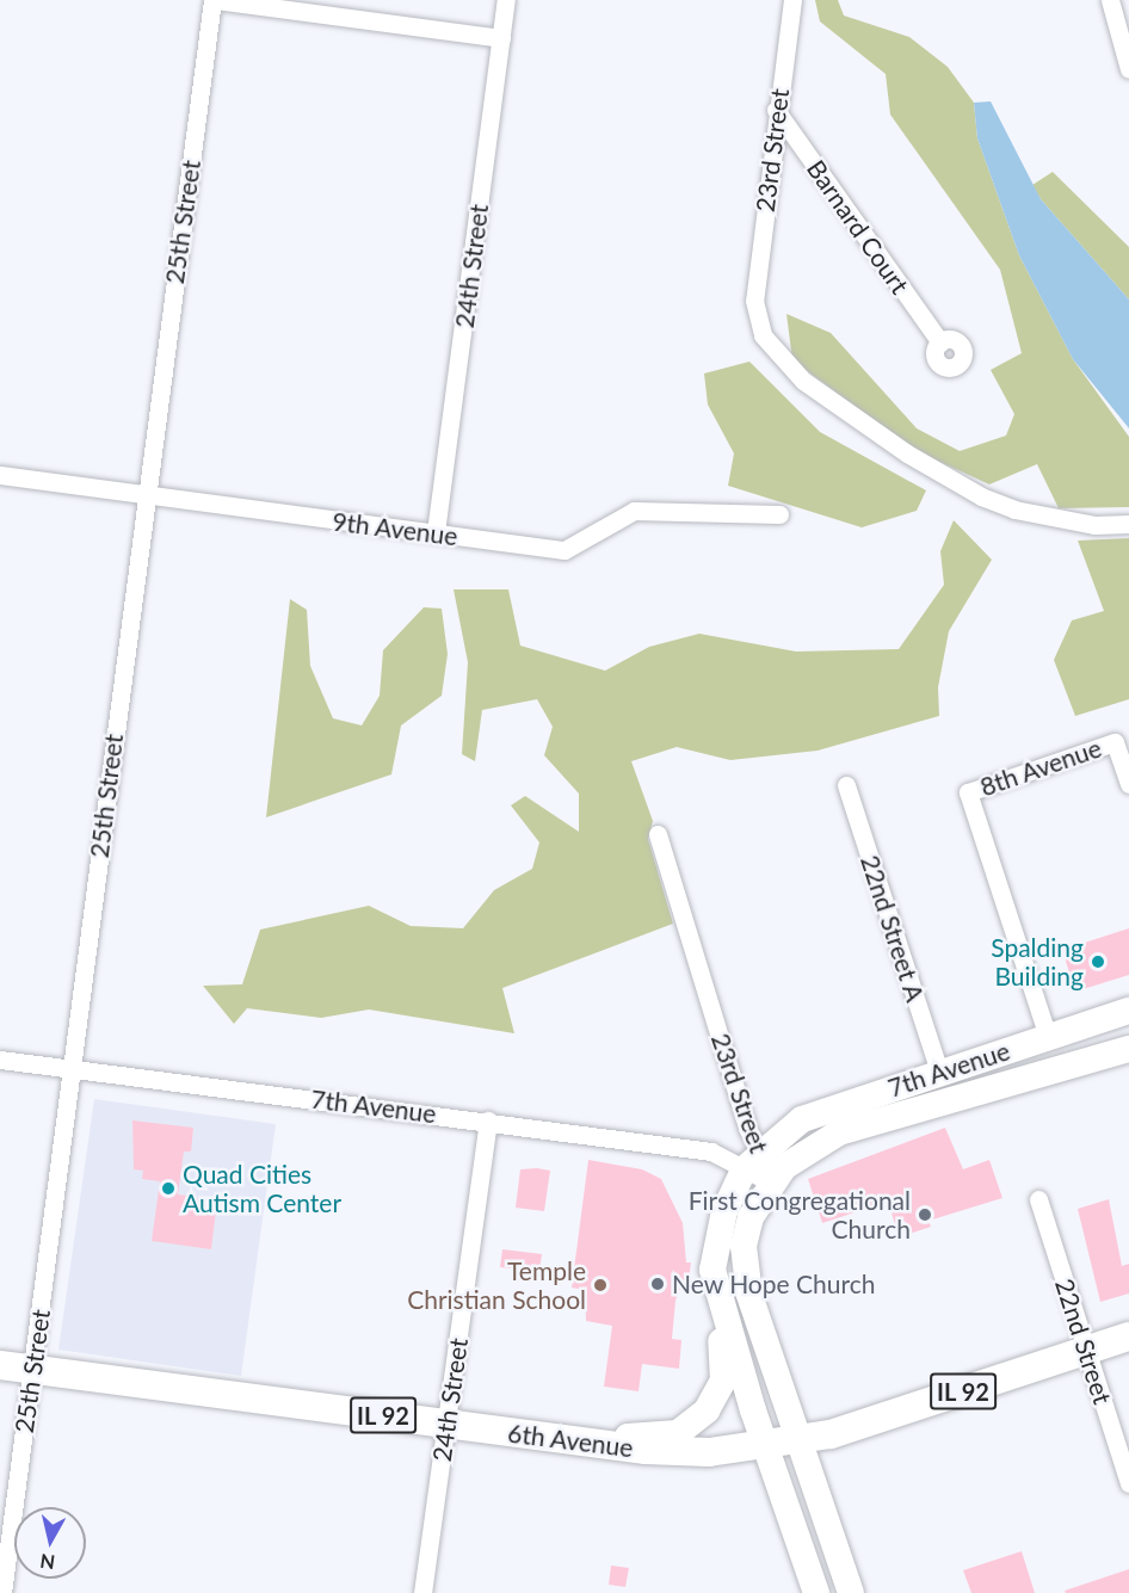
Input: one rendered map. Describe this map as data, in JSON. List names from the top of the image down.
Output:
{
  "streets": {
    "main road": [
      "23rd Street",
      "7th Avenue",
      "IL 92",
      "6th Avenue"
    ],
    "street": [
      "25th Street",
      "Barnard Court",
      "24th Street",
      "9th Avenue",
      "8th Avenue",
      "22nd Street A",
      "22nd Street"
    ]
  },
  "crossings": [
    ["23rd Street", "Barnard Court"],
    ["23rd Street", "7th Avenue"],
    ["23rd Street", "6th Avenue"],
    ["25th Street", "9th Avenue"],
    ["25th Street", "7th Avenue"],
    ["25th Street", "6th Avenue"],
    ["24th Street", "9th Avenue"],
    ["24th Street", "7th Avenue"],
    ["24th Street", "6th Avenue"],
    ["8th Avenue", "7th Avenue"],
    ["22nd Street A", "7th Avenue"],
    ["22nd Street", "6th Avenue"]
  ],
  "places": [
    "Spalding Building",
    "Quad Cities Autism Center",
    "First Congregational Church",
    "New Hope Church",
    "Temple Christian School"
  ],
  "north": "bottom"
}
